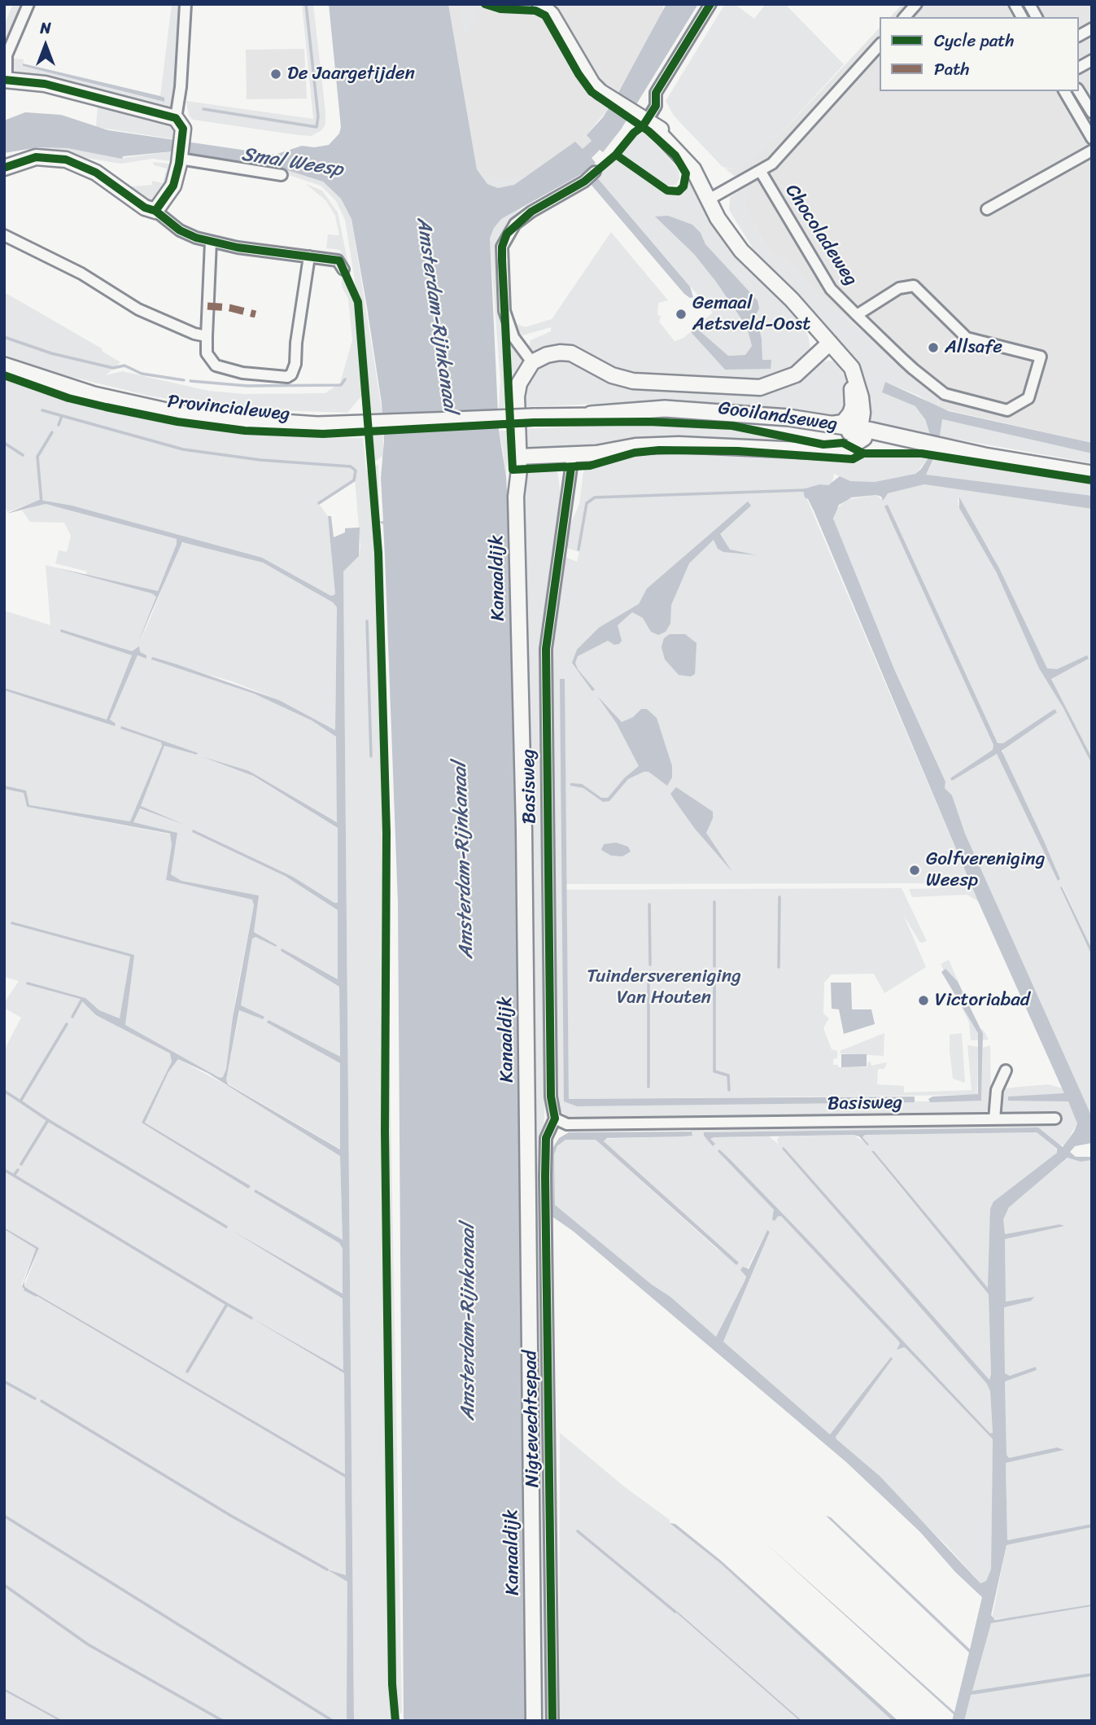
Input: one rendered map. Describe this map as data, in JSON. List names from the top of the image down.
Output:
{
  "streets": {
    "main road": ["Provincialeweg", "Gooilandseweg"],
    "street": [
      "Chocoladeweg",
      "Kanaaldijk",
      "Basisweg",
      "Nigtevechtsepad"
    ]
  },
  "crossings": [
    ["Provincialeweg", "Gooilandseweg"],
    ["Basisweg", "Nigtevechtsepad"]
  ],
  "water": ["Smal Weesp", "Amsterdam-Rijnkanaal"],
  "parks": ["Tuindersvereniging Van Houten"],
  "places": [
    "De Jaargetijden",
    "Gemaal Aetsveld-Oost",
    "Allsafe",
    "Golfvereniging Weesp",
    "Victoriabad"
  ],
  "legend": ["Cycle path", "Path"],
  "north": "top"
}
